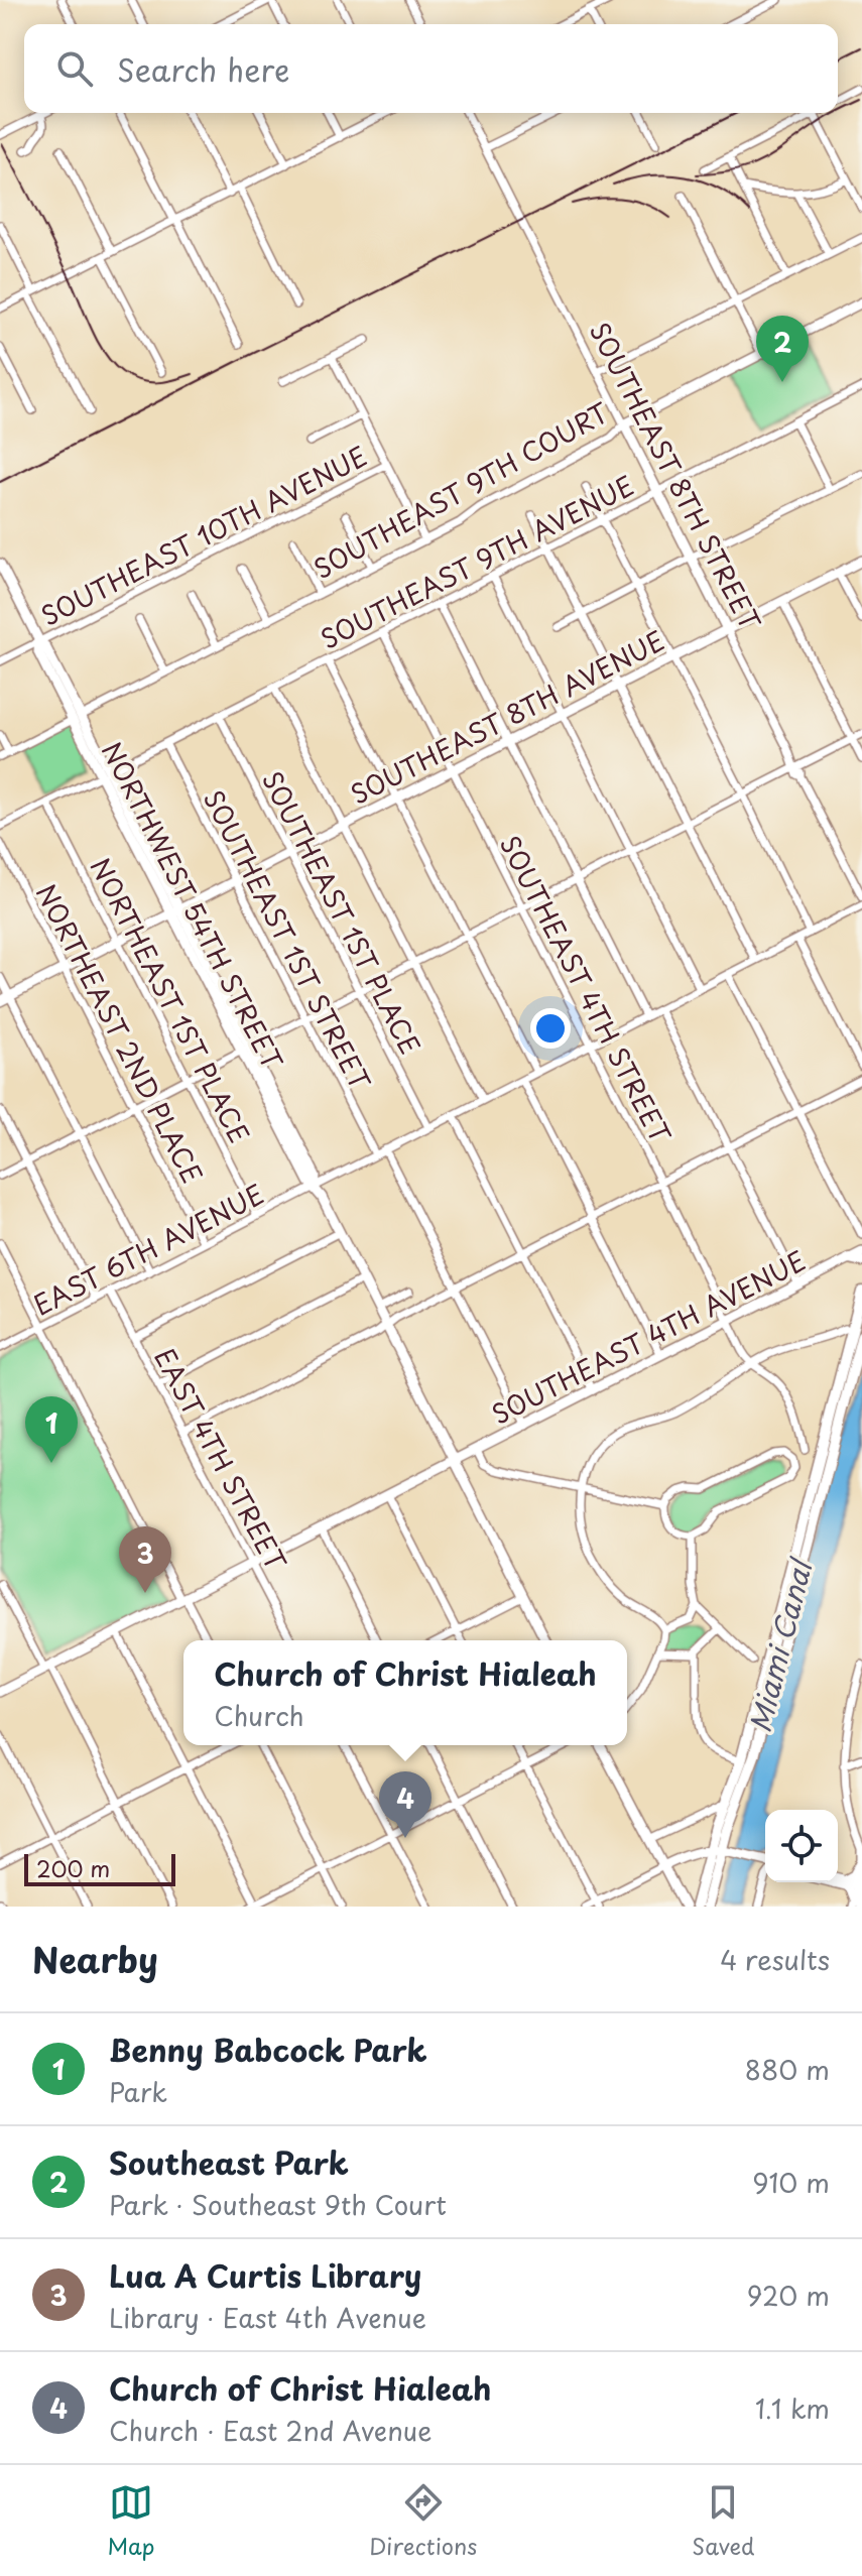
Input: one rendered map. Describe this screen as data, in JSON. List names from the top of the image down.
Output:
{
  "streets": {
    "main road": [
      "SOUTHEAST 8TH STREET",
      "SOUTHEAST 9TH COURT",
      "SOUTHEAST 8TH AVENUE",
      "NORTHWEST 54TH STREET",
      "SOUTHEAST 4TH AVENUE"
    ],
    "street": [
      "SOUTHEAST 10TH AVENUE",
      "SOUTHEAST 9TH AVENUE",
      "SOUTHEAST 1ST PLACE",
      "SOUTHEAST 1ST STREET",
      "SOUTHEAST 4TH STREET",
      "NORTHEAST 1ST PLACE",
      "NORTHEAST 2ND PLACE",
      "EAST 6TH AVENUE",
      "EAST 4TH STREET"
    ]
  },
  "crossings": [
    ["SOUTHEAST 8TH STREET", "SOUTHEAST 9TH COURT"],
    ["SOUTHEAST 8TH STREET", "SOUTHEAST 9TH AVENUE"],
    ["SOUTHEAST 8TH STREET", "SOUTHEAST 8TH AVENUE"],
    ["SOUTHEAST 9TH COURT", "NORTHWEST 54TH STREET"],
    ["SOUTHEAST 10TH AVENUE", "NORTHWEST 54TH STREET"],
    ["SOUTHEAST 9TH AVENUE", "NORTHWEST 54TH STREET"],
    ["SOUTHEAST 9TH AVENUE", "SOUTHEAST 1ST PLACE"],
    ["SOUTHEAST 9TH AVENUE", "SOUTHEAST 1ST STREET"],
    ["SOUTHEAST 9TH AVENUE", "SOUTHEAST 4TH STREET"],
    ["SOUTHEAST 9TH AVENUE", "NORTHEAST 1ST PLACE"],
    ["SOUTHEAST 8TH AVENUE", "NORTHWEST 54TH STREET"],
    ["SOUTHEAST 8TH AVENUE", "SOUTHEAST 1ST PLACE"],
    ["SOUTHEAST 8TH AVENUE", "SOUTHEAST 1ST STREET"],
    ["SOUTHEAST 8TH AVENUE", "SOUTHEAST 4TH STREET"],
    ["SOUTHEAST 8TH AVENUE", "NORTHEAST 1ST PLACE"],
    ["SOUTHEAST 8TH AVENUE", "NORTHEAST 2ND PLACE"],
    ["NORTHWEST 54TH STREET", "EAST 6TH AVENUE"],
    ["NORTHWEST 54TH STREET", "SOUTHEAST 4TH AVENUE"],
    ["SOUTHEAST 1ST PLACE", "EAST 6TH AVENUE"],
    ["SOUTHEAST 1ST STREET", "EAST 6TH AVENUE"],
    ["SOUTHEAST 4TH STREET", "EAST 6TH AVENUE"],
    ["SOUTHEAST 4TH STREET", "SOUTHEAST 4TH AVENUE"],
    ["NORTHEAST 1ST PLACE", "EAST 6TH AVENUE"],
    ["NORTHEAST 2ND PLACE", "EAST 6TH AVENUE"],
    ["EAST 6TH AVENUE", "EAST 4TH STREET"],
    ["SOUTHEAST 4TH AVENUE", "EAST 4TH STREET"]
  ],
  "water": ["Miami Canal"],
  "scale_bar": "200 m",
  "page": {
    "search": "Search here",
    "pins": [
      "2",
      "1",
      "3",
      "4"
    ],
    "popup": ["Church of Christ Hialeah", "Church"],
    "scale": "200 m",
    "heading": ["Nearby", "4 results"],
    "list": [
      {
        "mark": "1",
        "name": "Benny Babcock Park",
        "note": "Park",
        "value": "880 m"
      },
      {
        "mark": "2",
        "name": "Southeast Park",
        "note": "Park · Southeast 9th Court",
        "value": "910 m"
      },
      {
        "mark": "3",
        "name": "Lua A Curtis Library",
        "note": "Library · East 4th Avenue",
        "value": "920 m"
      },
      {
        "mark": "4",
        "name": "Church of Christ Hialeah",
        "note": "Church · East 2nd Avenue",
        "value": "1.1 km"
      }
    ],
    "nav": ["Map", "Directions", "Saved"]
  }
}
